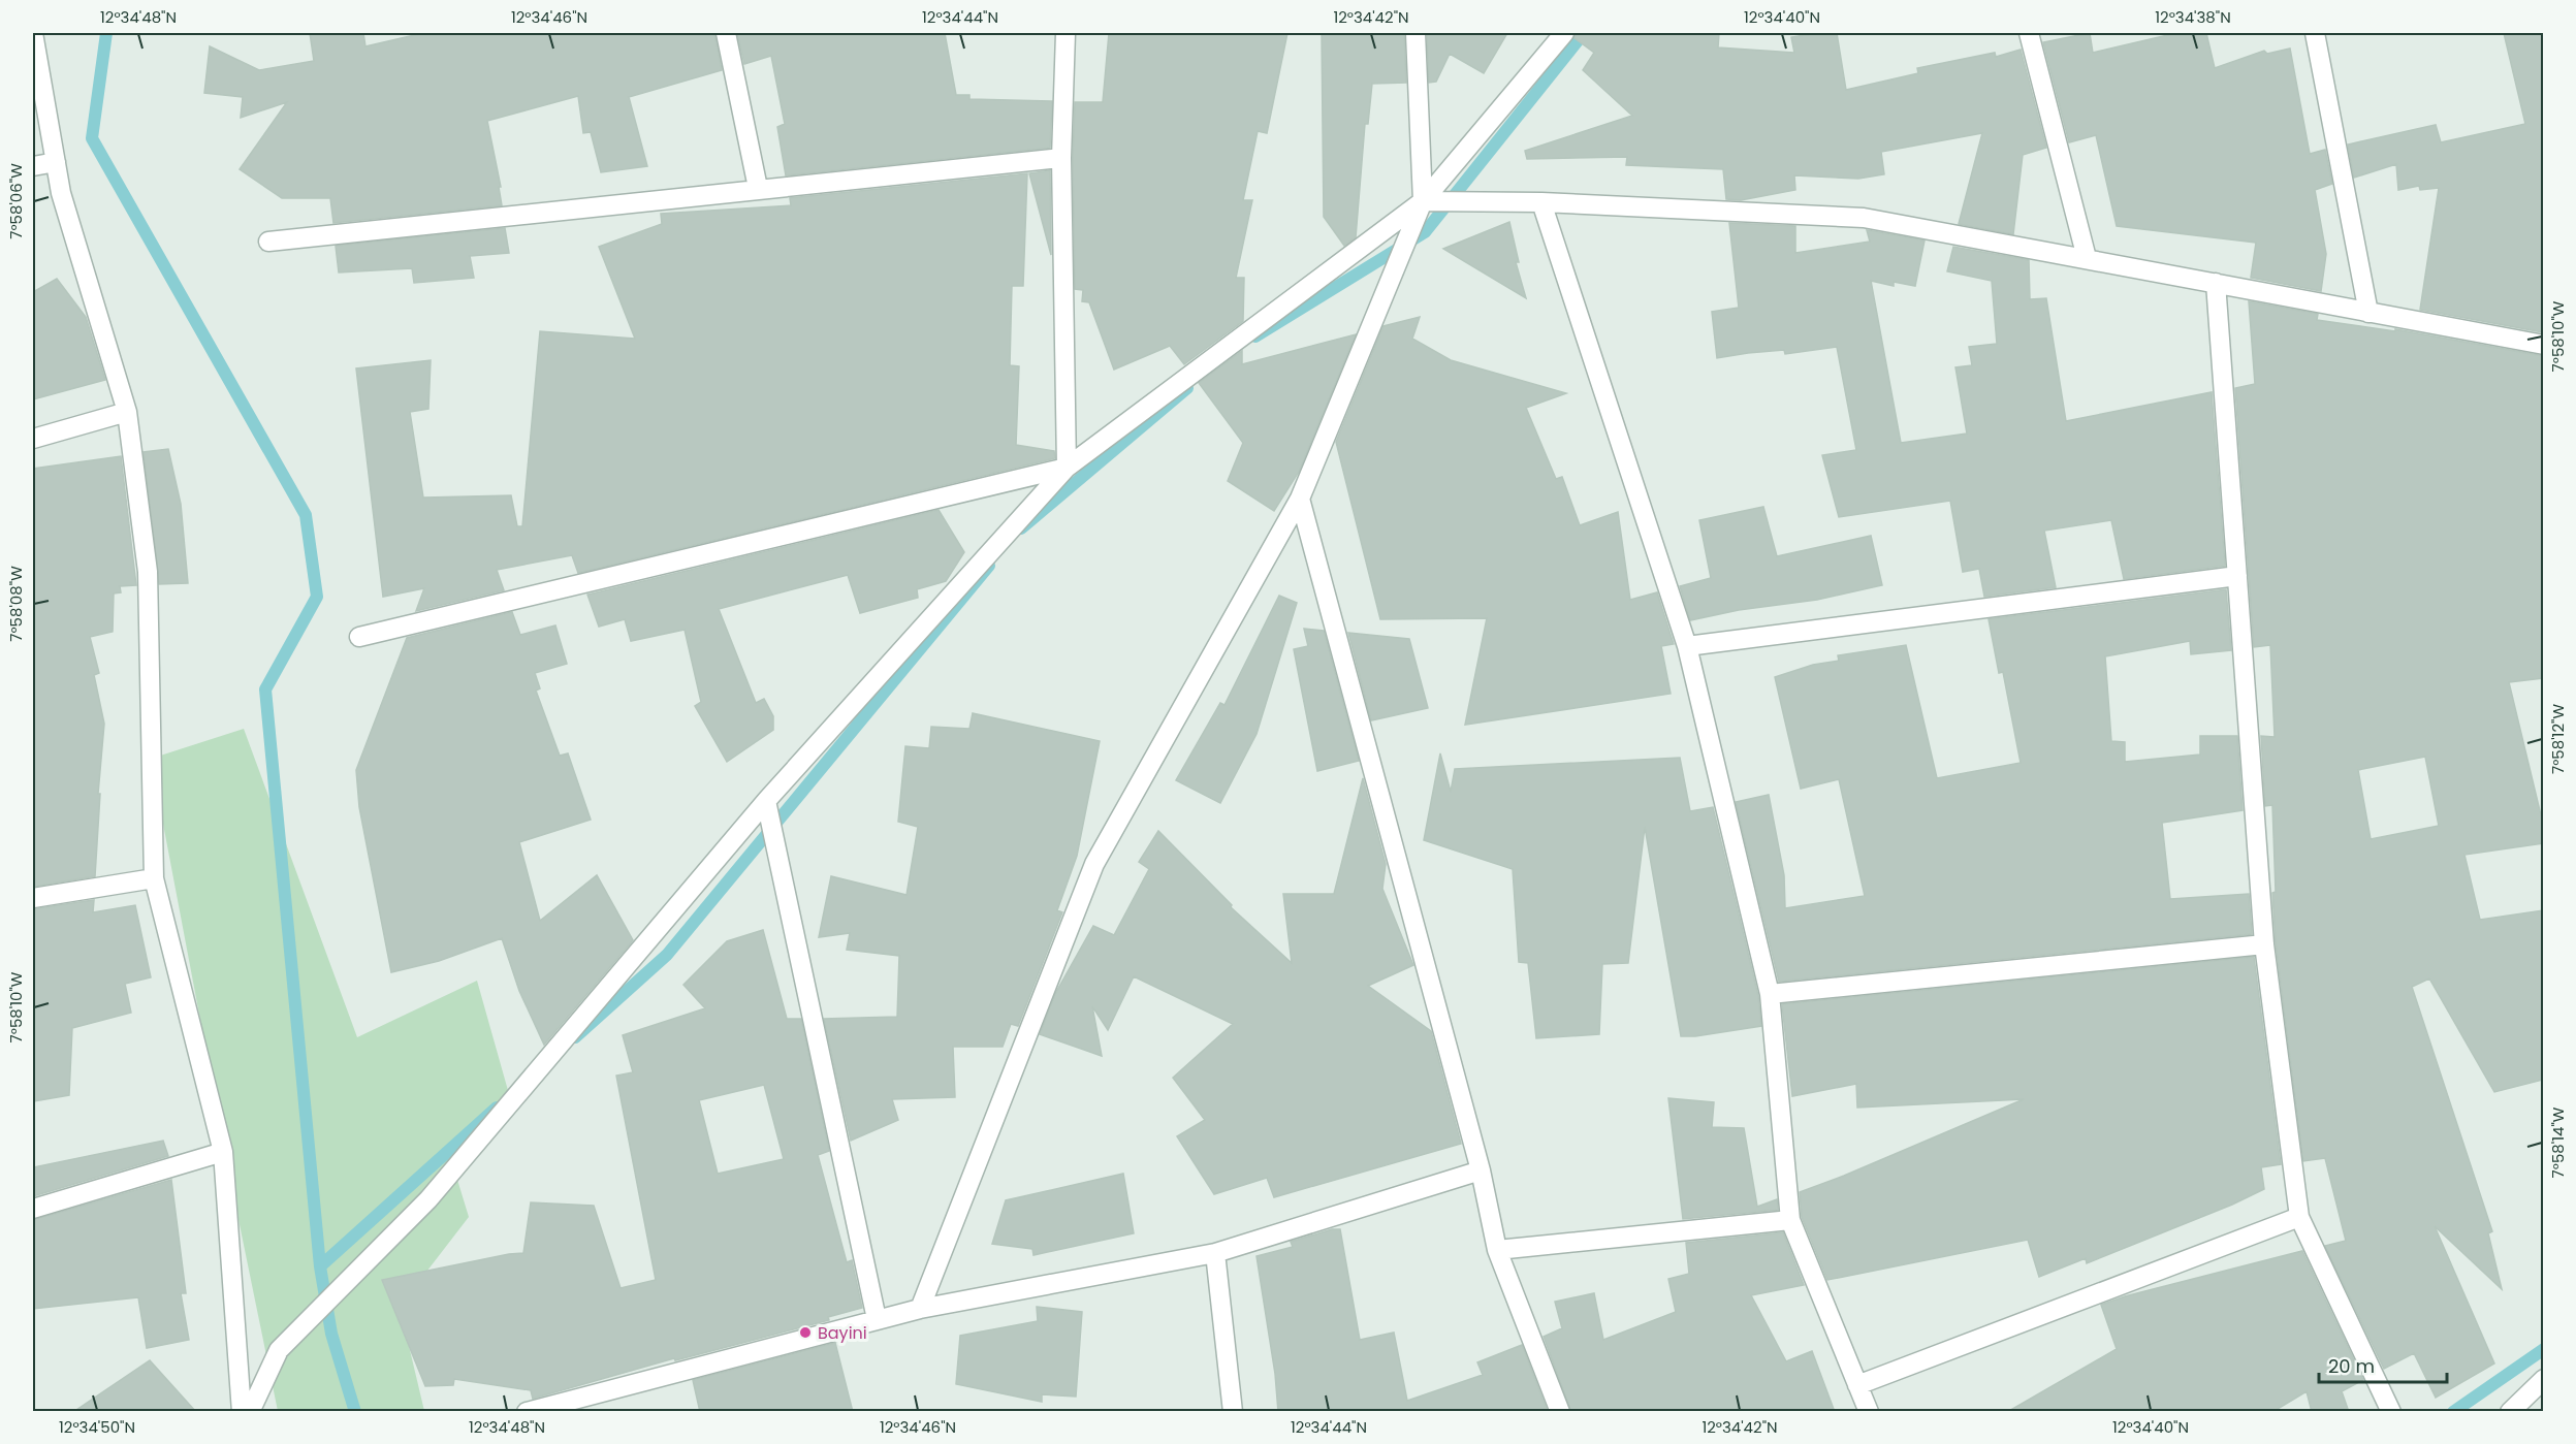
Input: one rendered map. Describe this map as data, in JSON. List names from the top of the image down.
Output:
{
  "places": ["Bayini"],
  "scale_bar": "20 m",
  "coordinates": [
    "12°34'48\"N",
    "12°34'46\"N",
    "12°34'44\"N",
    "12°34'42\"N",
    "12°34'40\"N",
    "12°34'38\"N",
    "7°58'06\"W",
    "7°58'10\"W",
    "7°58'08\"W",
    "7°58'12\"W",
    "7°58'14\"W",
    "12°34'50\"N"
  ]
}
